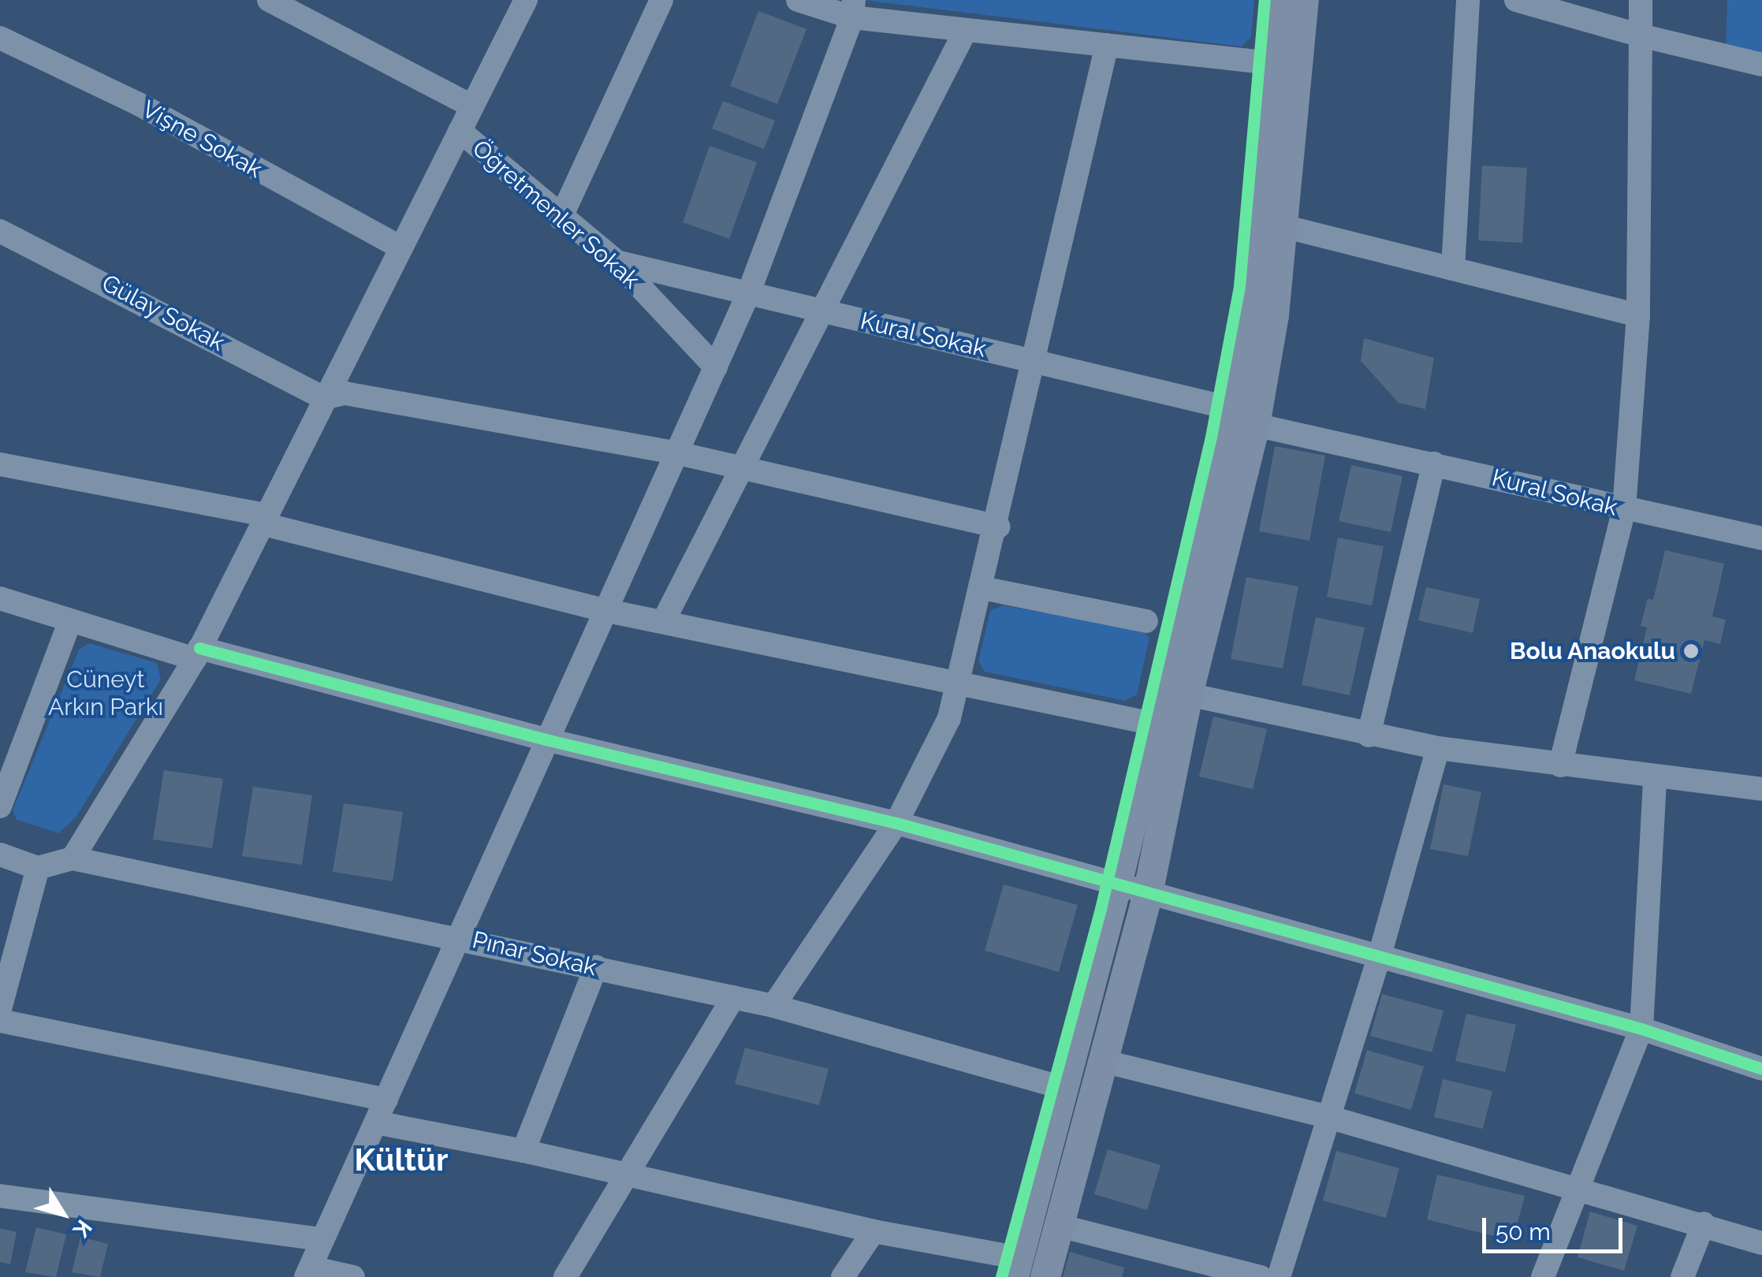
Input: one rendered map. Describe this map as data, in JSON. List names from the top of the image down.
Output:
{
  "streets": {
    "street": [
      "Vişne Sokak",
      "Öğretmenler Sokak",
      "Gülay Sokak",
      "Kural Sokak",
      "Pınar Sokak"
    ]
  },
  "crossings": [
    ["Öğretmenler Sokak", "Kural Sokak"]
  ],
  "districts": ["Kültür"],
  "parks": ["Cüneyt Arkın Parkı"],
  "places": ["Bolu Anaokulu"],
  "scale_bar": "50 m",
  "north": "bottom right"
}
